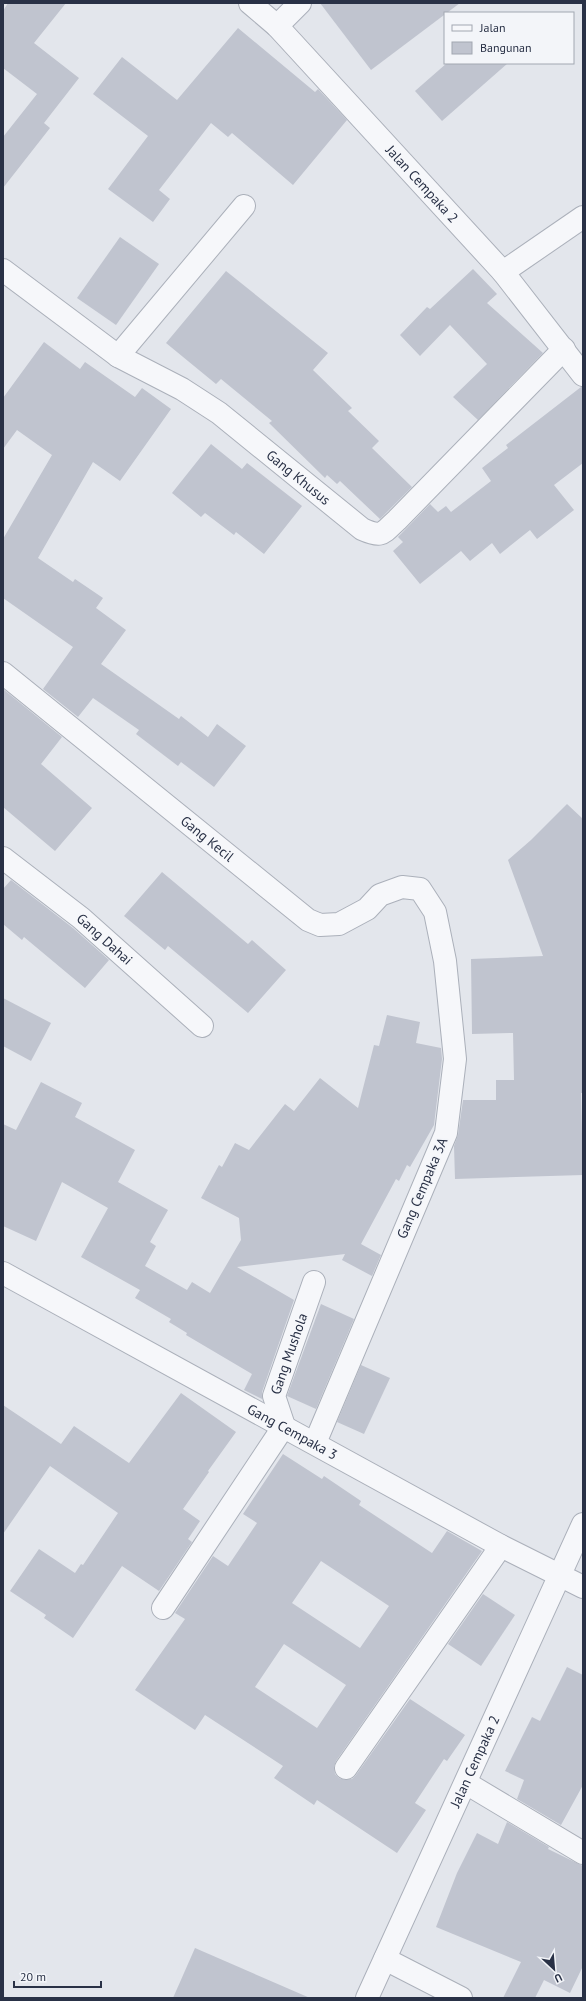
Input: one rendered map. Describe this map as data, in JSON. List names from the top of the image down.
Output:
{
  "streets": {
    "street": [
      "Jalan Cempaka 2",
      "Gang Khusus",
      "Gang Kecil",
      "Gang Dahai",
      "Gang Cempaka 3A",
      "Gang Mushola",
      "Gang Cempaka 3"
    ]
  },
  "crossings": [
    ["Jalan Cempaka 2", "Gang Khusus"],
    ["Jalan Cempaka 2", "Gang Cempaka 3"],
    ["Gang Kecil", "Gang Cempaka 3A"],
    ["Gang Cempaka 3A", "Gang Cempaka 3"],
    ["Gang Mushola", "Gang Cempaka 3"]
  ],
  "legend": ["Jalan", "Bangunan"],
  "scale_bar": "20 m",
  "north": "bottom right"
}
